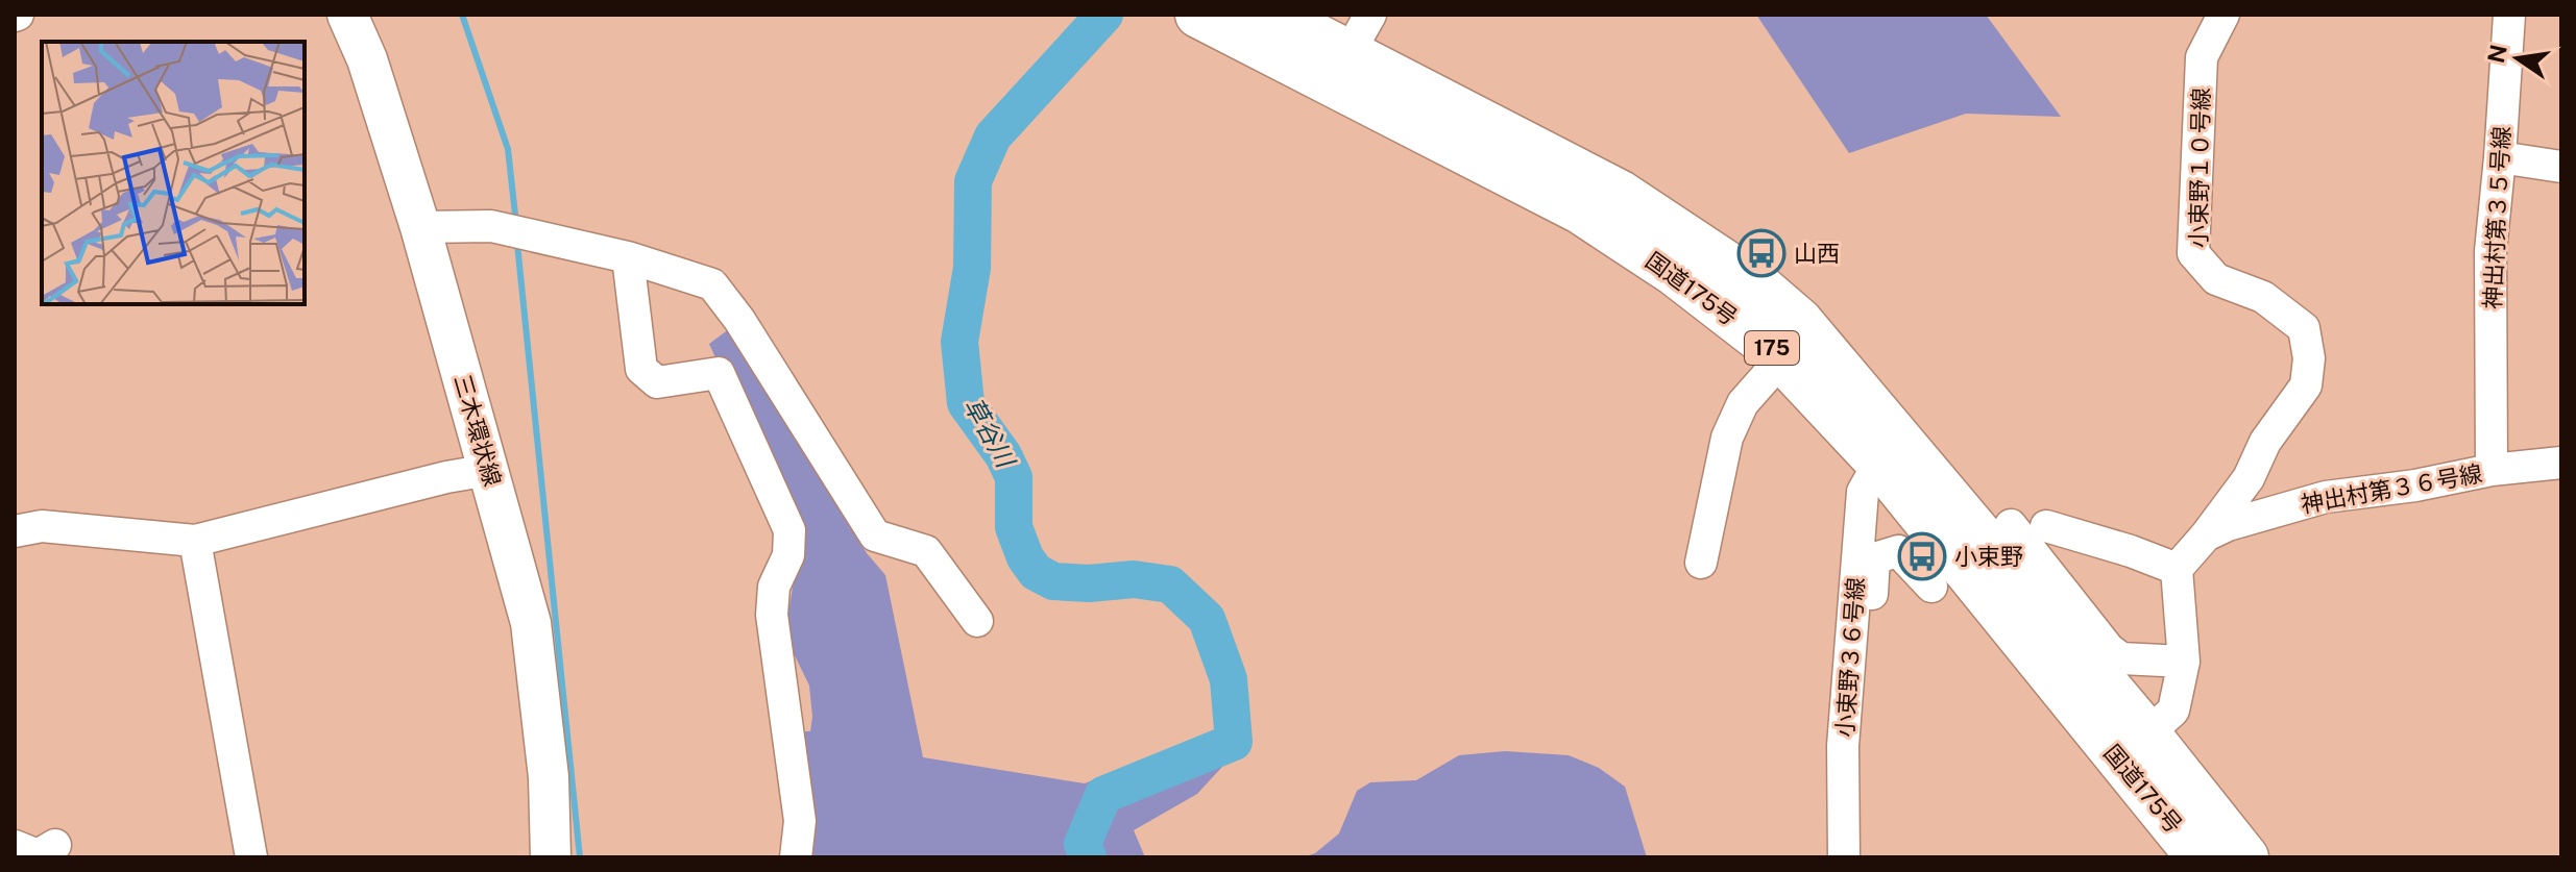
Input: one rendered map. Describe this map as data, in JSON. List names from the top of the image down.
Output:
{
  "streets": {
    "highway": ["国道175号", "175"],
    "main road": ["三木環状線"],
    "street": [
      "小束野１０号線",
      "神出村第３５号線",
      "神出村第３６号線",
      "小束野３６号線"
    ]
  },
  "crossings": [
    ["小束野１０号線", "神出村第３６号線"],
    ["神出村第３５号線", "神出村第３６号線"],
    ["国道175号", "小束野３６号線"]
  ],
  "water": ["草谷川"],
  "places": {
    "bus stop": ["山西", "小束野"]
  },
  "north": "left"
}
